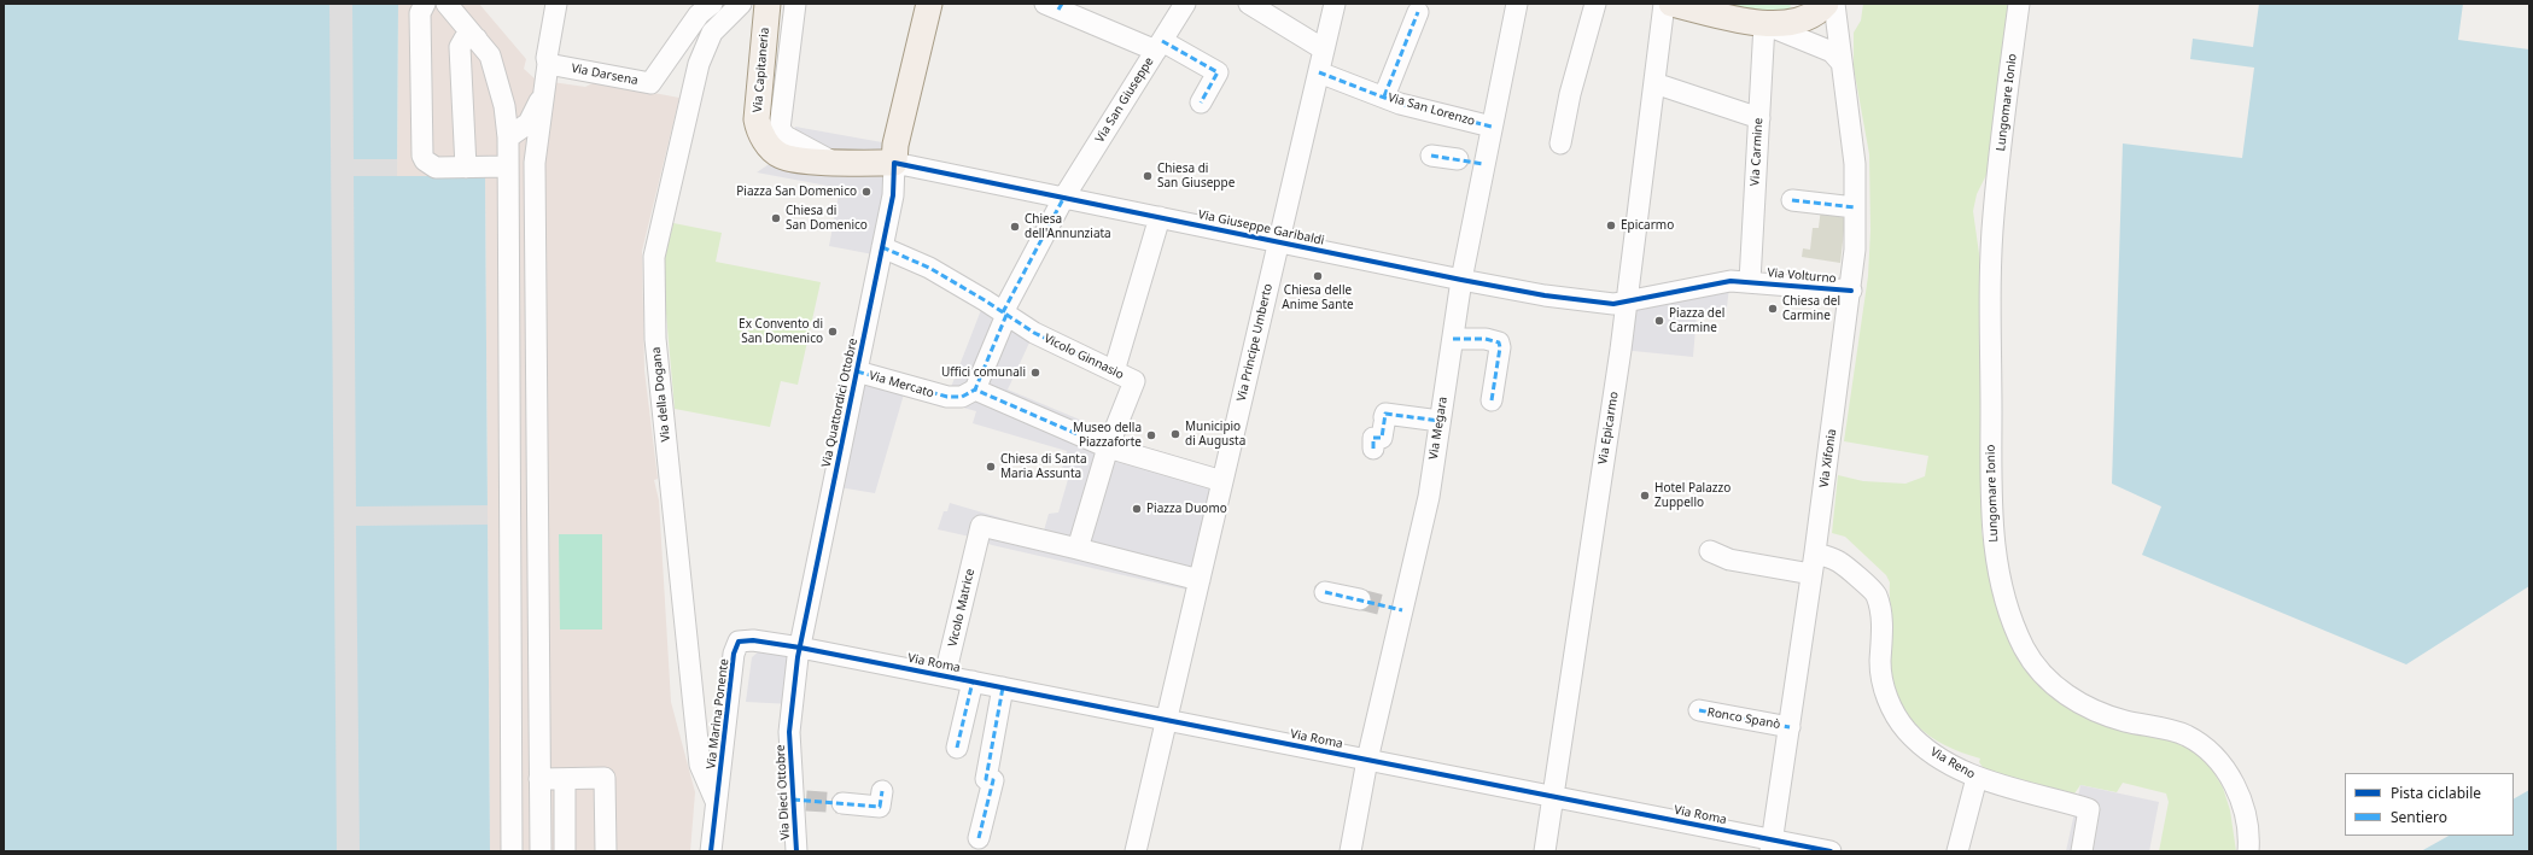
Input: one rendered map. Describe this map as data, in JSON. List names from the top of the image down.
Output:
{
  "streets": {
    "main road": ["Via Capitaneria", "Via Quattordici Ottobre"],
    "street": [
      "Via Darsena",
      "Via San Giuseppe",
      "Lungomare Ionio",
      "Via San Lorenzo",
      "Via Carmine",
      "Via Giuseppe Garibaldi",
      "Via Volturno",
      "Via Principe Umberto",
      "Vicolo Ginnasio",
      "Via Mercato",
      "Via della Dogana",
      "Via Megara",
      "Via Epicarmo",
      "Via Xifonia",
      "Vicolo Matrice",
      "Via Roma",
      "Via Marina Ponente",
      "Ronco Spanò",
      "Via Reno",
      "Via Dieci Ottobre"
    ]
  },
  "crossings": [
    ["Via San Giuseppe", "Via Giuseppe Garibaldi"],
    ["Via San Giuseppe", "Vicolo Ginnasio"],
    ["Via San Giuseppe", "Via Mercato"],
    ["Via San Lorenzo", "Via Principe Umberto"],
    ["Via San Lorenzo", "Via Megara"],
    ["Via Carmine", "Via Volturno"],
    ["Via Giuseppe Garibaldi", "Via Volturno"],
    ["Via Giuseppe Garibaldi", "Via Principe Umberto"],
    ["Via Giuseppe Garibaldi", "Via Quattordici Ottobre"],
    ["Via Giuseppe Garibaldi", "Via Megara"],
    ["Via Giuseppe Garibaldi", "Via Epicarmo"],
    ["Via Volturno", "Via Epicarmo"],
    ["Via Volturno", "Via Xifonia"],
    ["Via Principe Umberto", "Via Roma"],
    ["Vicolo Ginnasio", "Via Quattordici Ottobre"],
    ["Via Mercato", "Via Quattordici Ottobre"],
    ["Via della Dogana", "Via Marina Ponente"],
    ["Via Quattordici Ottobre", "Via Roma"],
    ["Via Quattordici Ottobre", "Via Marina Ponente"],
    ["Via Quattordici Ottobre", "Via Dieci Ottobre"],
    ["Via Megara", "Via Roma"],
    ["Via Epicarmo", "Via Roma"],
    ["Via Xifonia", "Via Roma"],
    ["Via Xifonia", "Ronco Spanò"],
    ["Via Xifonia", "Via Reno"],
    ["Vicolo Matrice", "Via Roma"],
    ["Via Roma", "Via Marina Ponente"],
    ["Via Roma", "Via Dieci Ottobre"],
    ["Via Marina Ponente", "Via Dieci Ottobre"]
  ],
  "places": [
    "Chiesa di San Giuseppe",
    "Piazza San Domenico",
    "Chiesa di San Domenico",
    "Epicarmo",
    "Chiesa dell'Annunziata",
    "Chiesa delle Anime Sante",
    "Chiesa del Carmine",
    "Piazza del Carmine",
    "Ex Convento di San Domenico",
    "Uffici comunali",
    "Municipio di Augusta",
    "Museo della Piazzaforte",
    "Chiesa di Santa Maria Assunta",
    "Hotel Palazzo Zuppello",
    "Piazza Duomo"
  ],
  "legend": ["Pista ciclabile", "Sentiero"]
}
